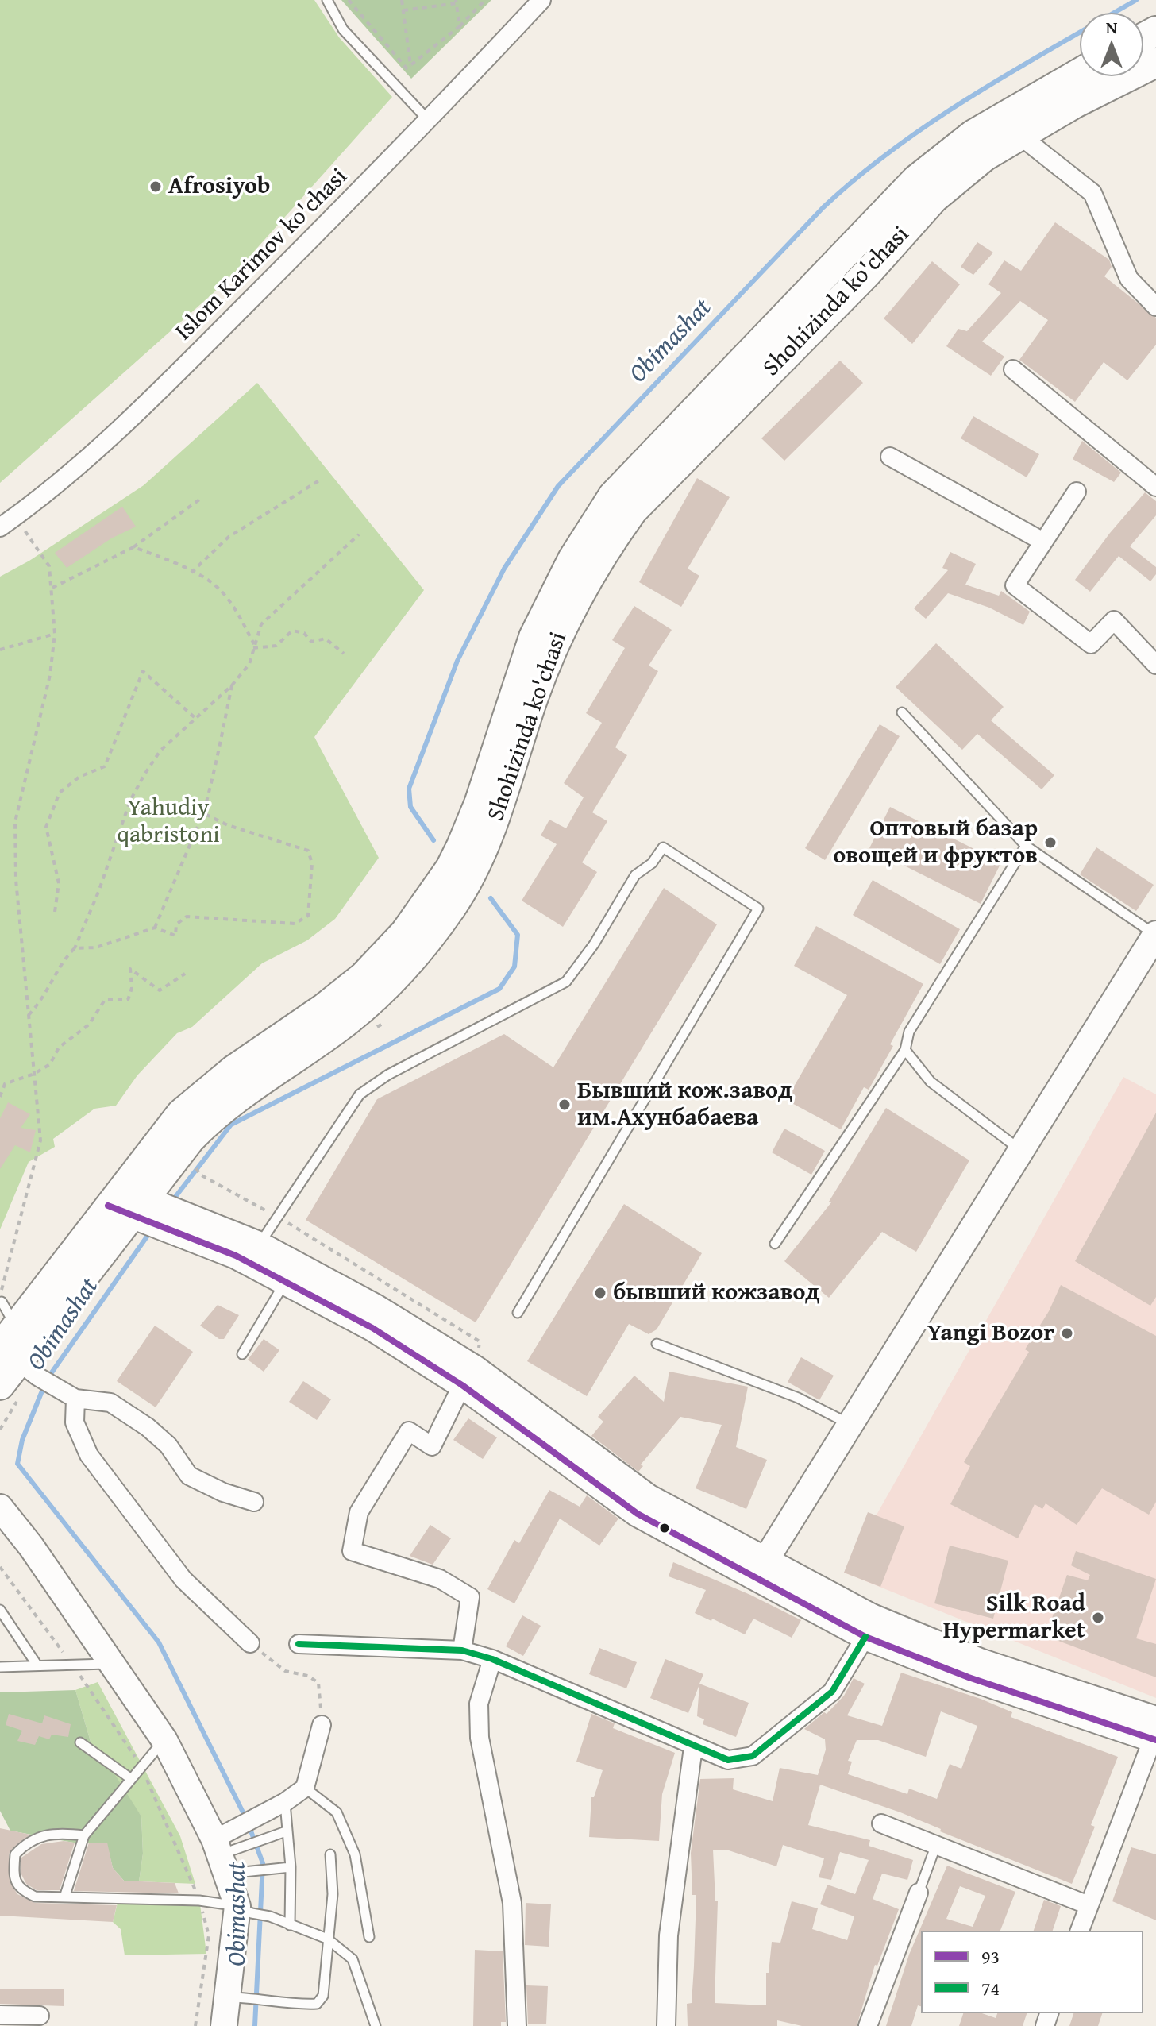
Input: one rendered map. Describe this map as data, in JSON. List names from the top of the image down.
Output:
{
  "streets": {
    "main road": ["Shohizinda ko'chasi"],
    "street": ["Islom Karimov ko'chasi"]
  },
  "water": ["Obimashat"],
  "parks": ["Yahudiy qabristoni"],
  "places": [
    "Afrosiyob",
    "Оптовый базар овощей и фруктов",
    "Бывший кож.завод им.Ахунбабаева",
    "бывший кожзавод",
    "Yangi Bozor",
    "Silk Road Hypermarket"
  ],
  "lines": ["transit line 93", "transit line 74"],
  "legend": ["93", "74"],
  "north": "top"
}
